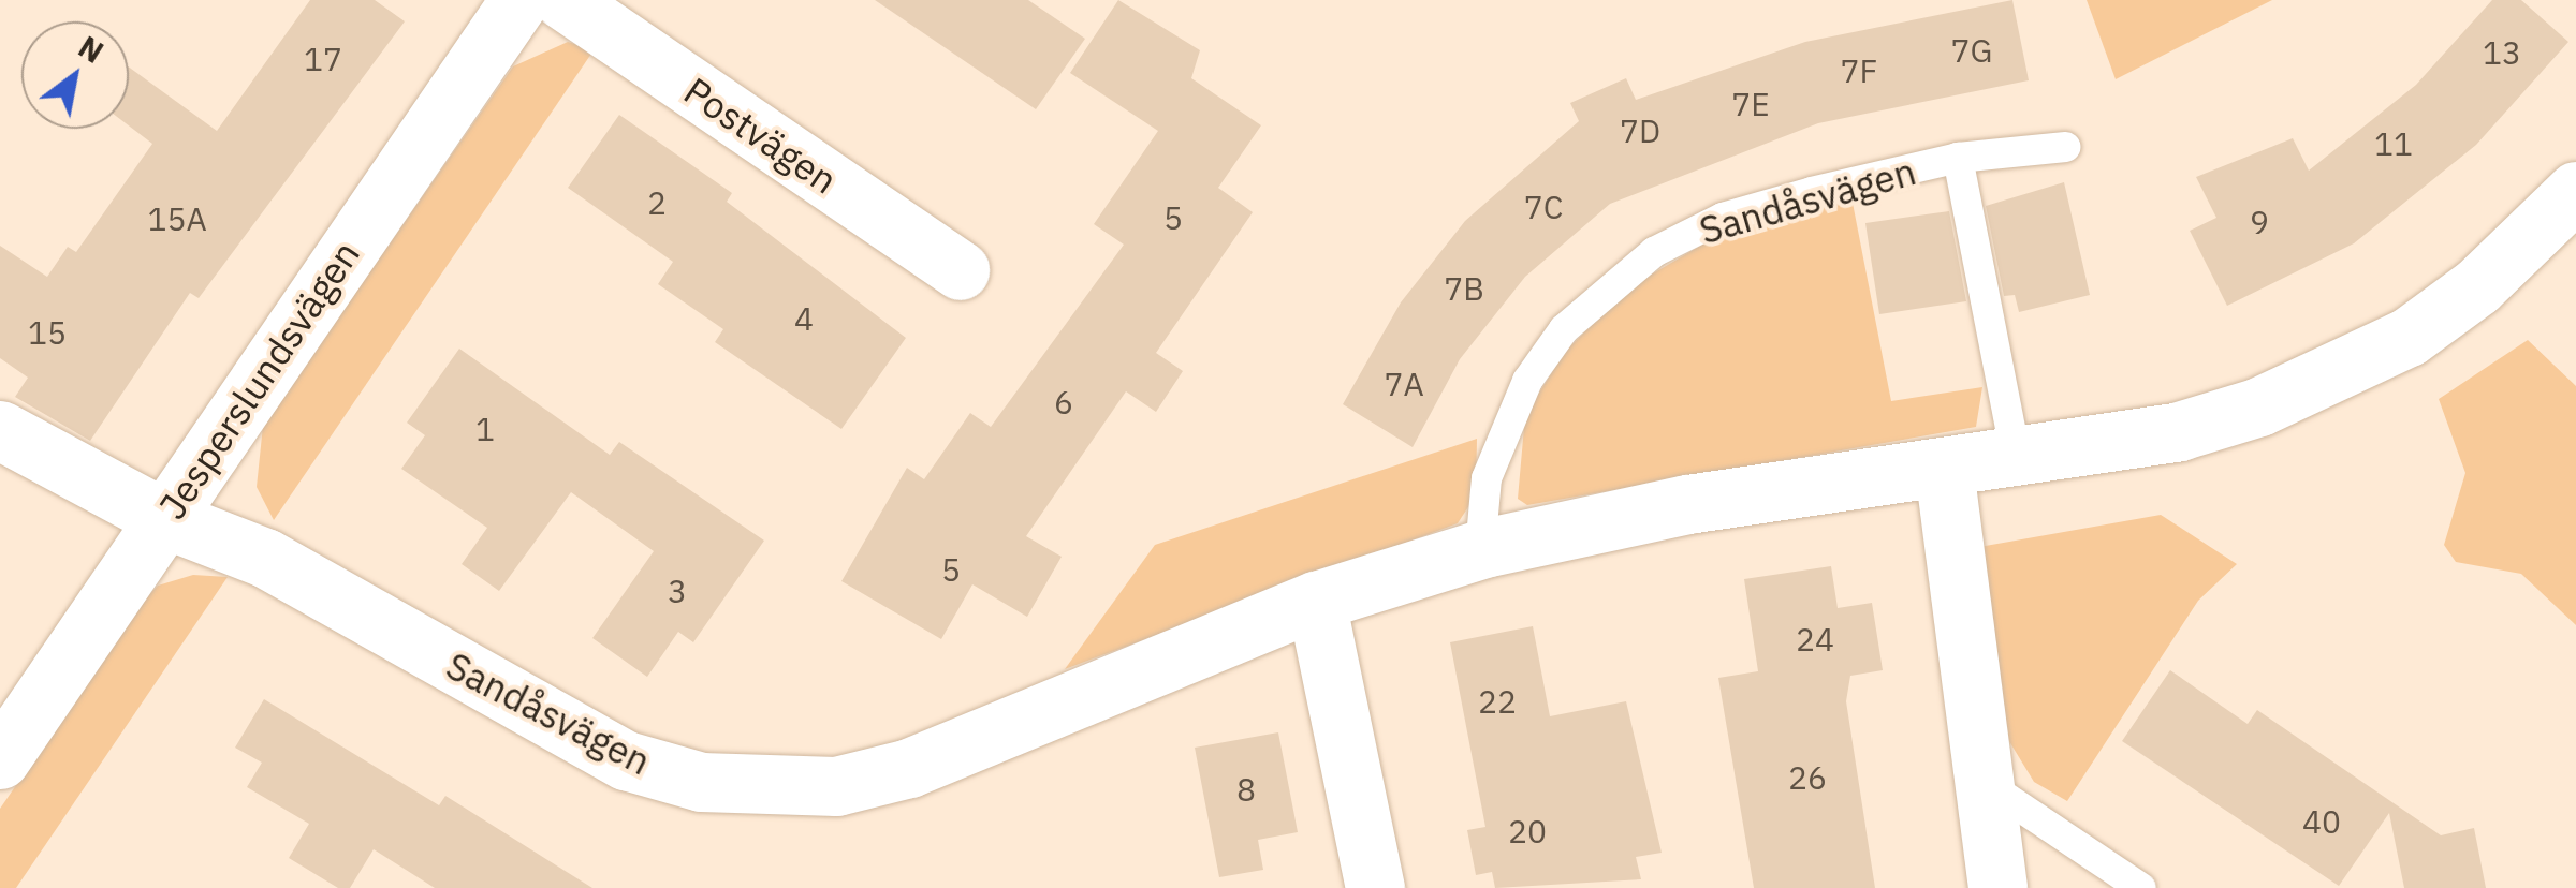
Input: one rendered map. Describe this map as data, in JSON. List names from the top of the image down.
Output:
{
  "streets": {
    "street": ["Postvägen", "Sandåsvägen", "Jesperslundsvägen"]
  },
  "crossings": [
    ["Sandåsvägen", "Jesperslundsvägen"]
  ],
  "house_numbers": [
    "7G",
    "13",
    "17",
    "7F",
    "7E",
    "7D",
    "11",
    "2",
    "7C",
    "5",
    "15A",
    "9",
    "7B",
    "4",
    "15",
    "7A",
    "6",
    "1",
    "5",
    "3",
    "24",
    "22",
    "26",
    "8",
    "40",
    "20"
  ],
  "north": "top right"
}
